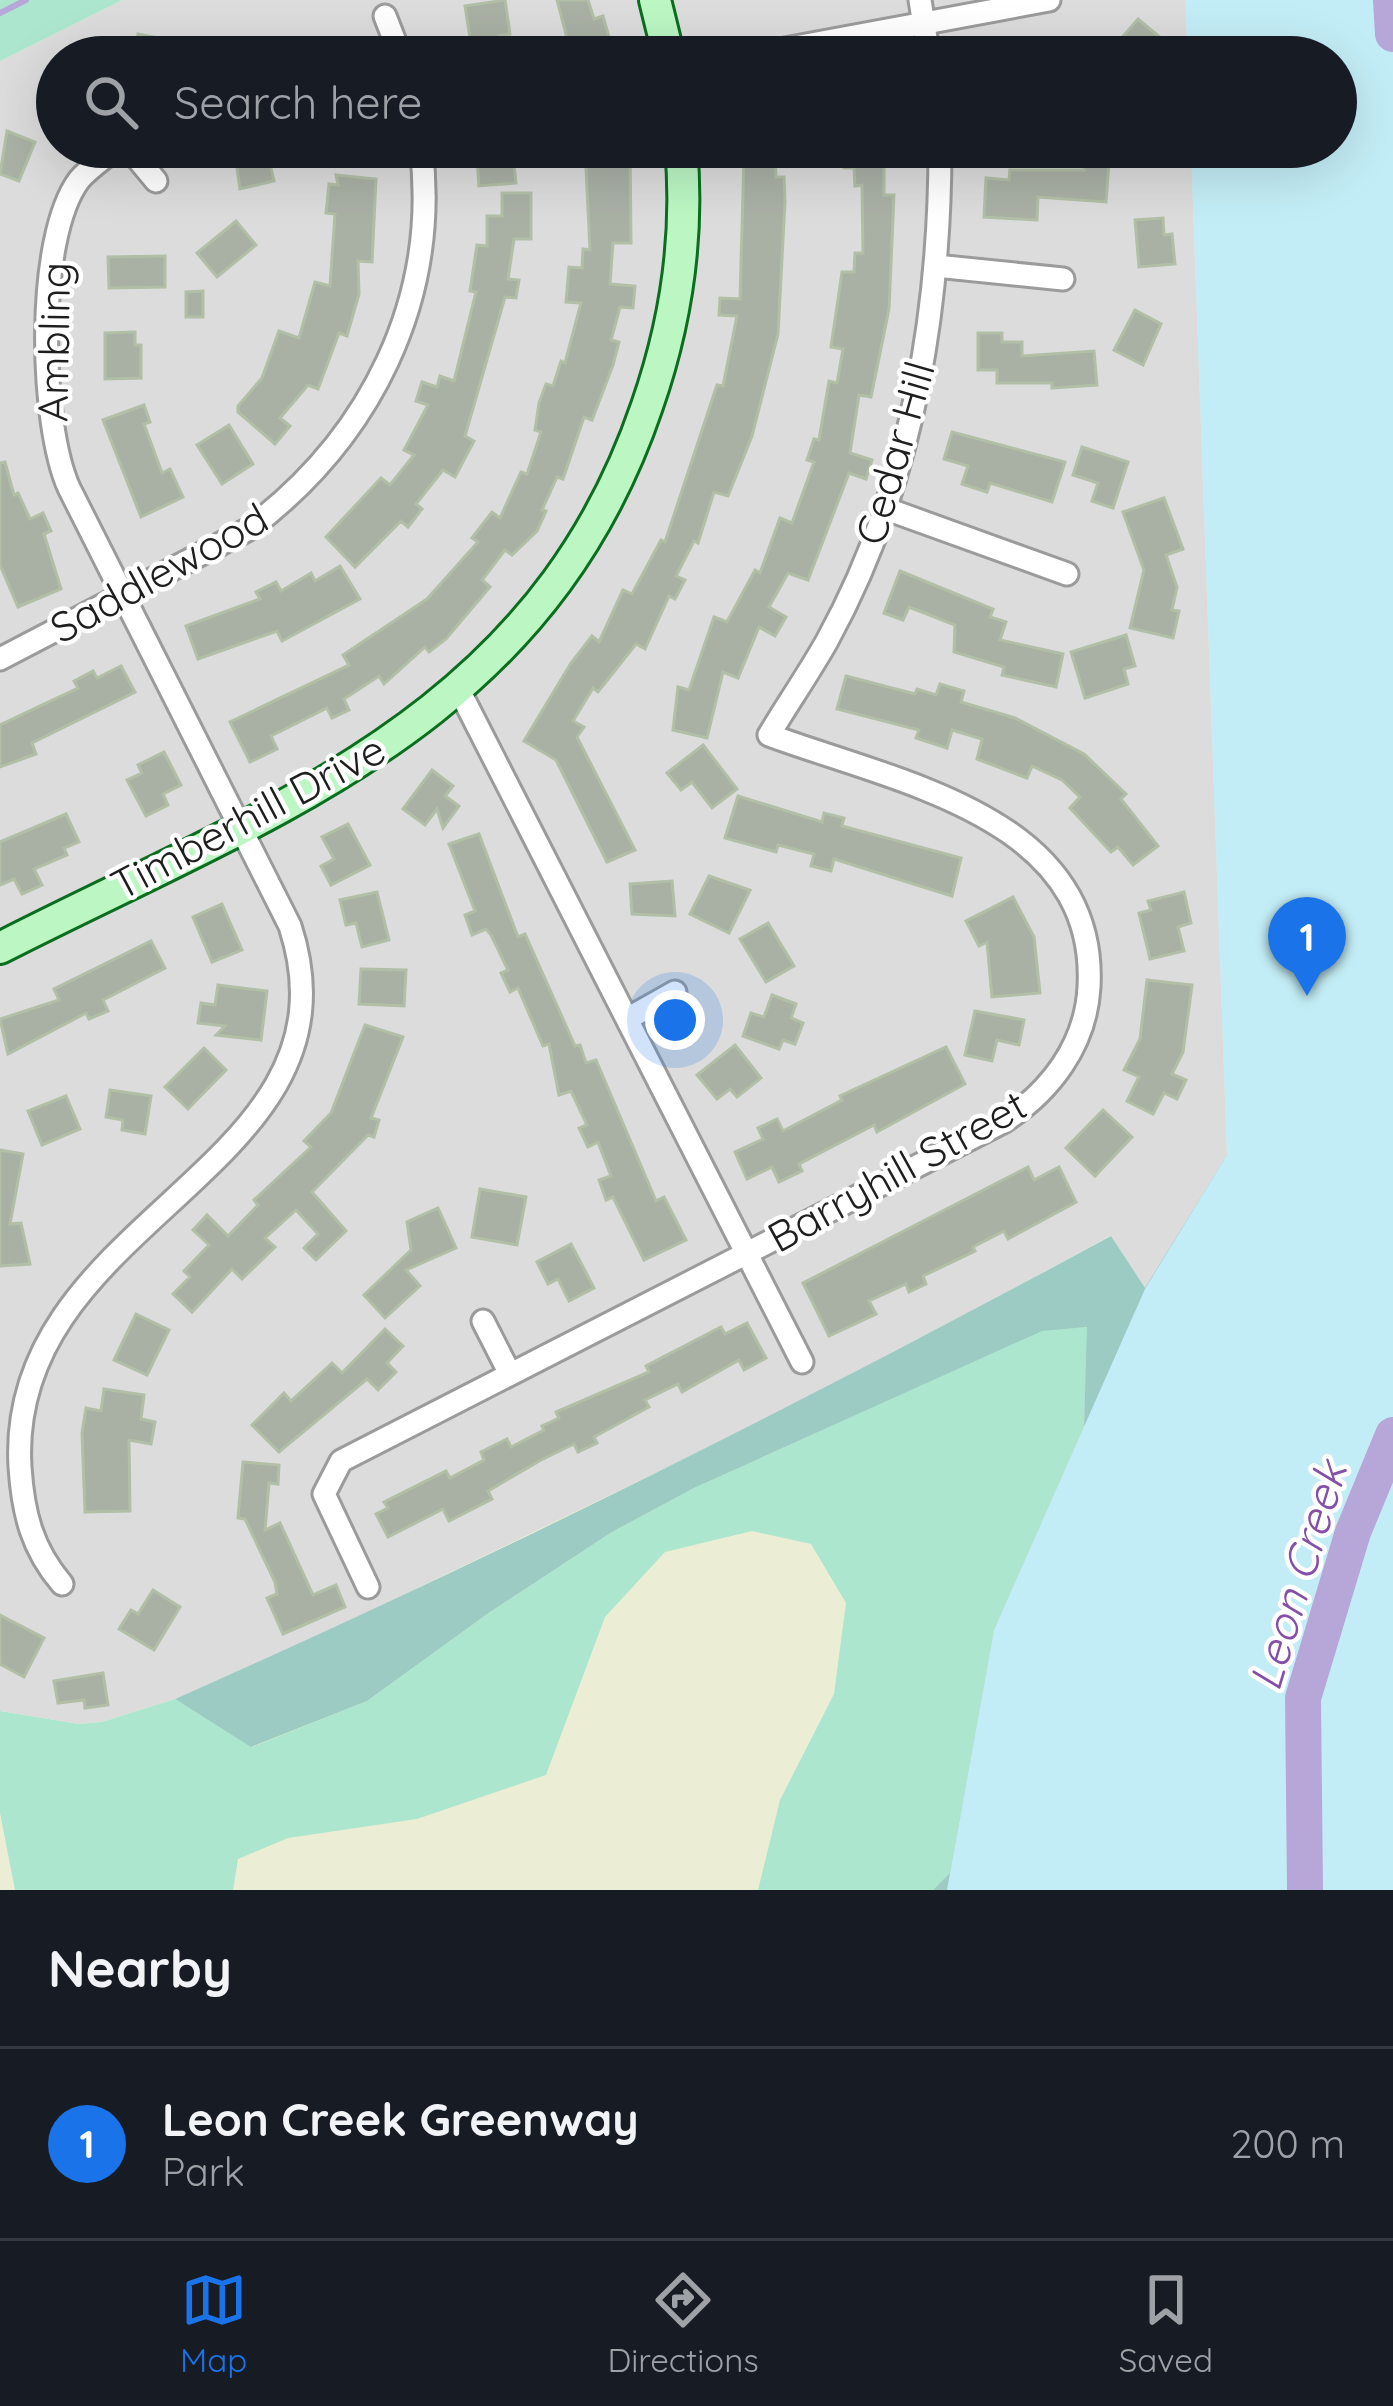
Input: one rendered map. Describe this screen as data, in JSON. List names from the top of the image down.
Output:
{
  "streets": {
    "street": [
      "Ambling",
      "Cedar Hill",
      "Saddlewood",
      "Timberhill Drive",
      "Barryhill Street"
    ]
  },
  "crossings": [
    ["Ambling", "Saddlewood"],
    ["Ambling", "Timberhill Drive"],
    ["Cedar Hill", "Barryhill Street"]
  ],
  "water": ["Leon Creek"],
  "page": {
    "search": "Search here",
    "pins": "1",
    "heading": "Nearby",
    "list": [
      {
        "mark": "1",
        "name": "Leon Creek Greenway",
        "note": "Park",
        "value": "200 m"
      }
    ],
    "nav": ["Map", "Directions", "Saved"]
  }
}
